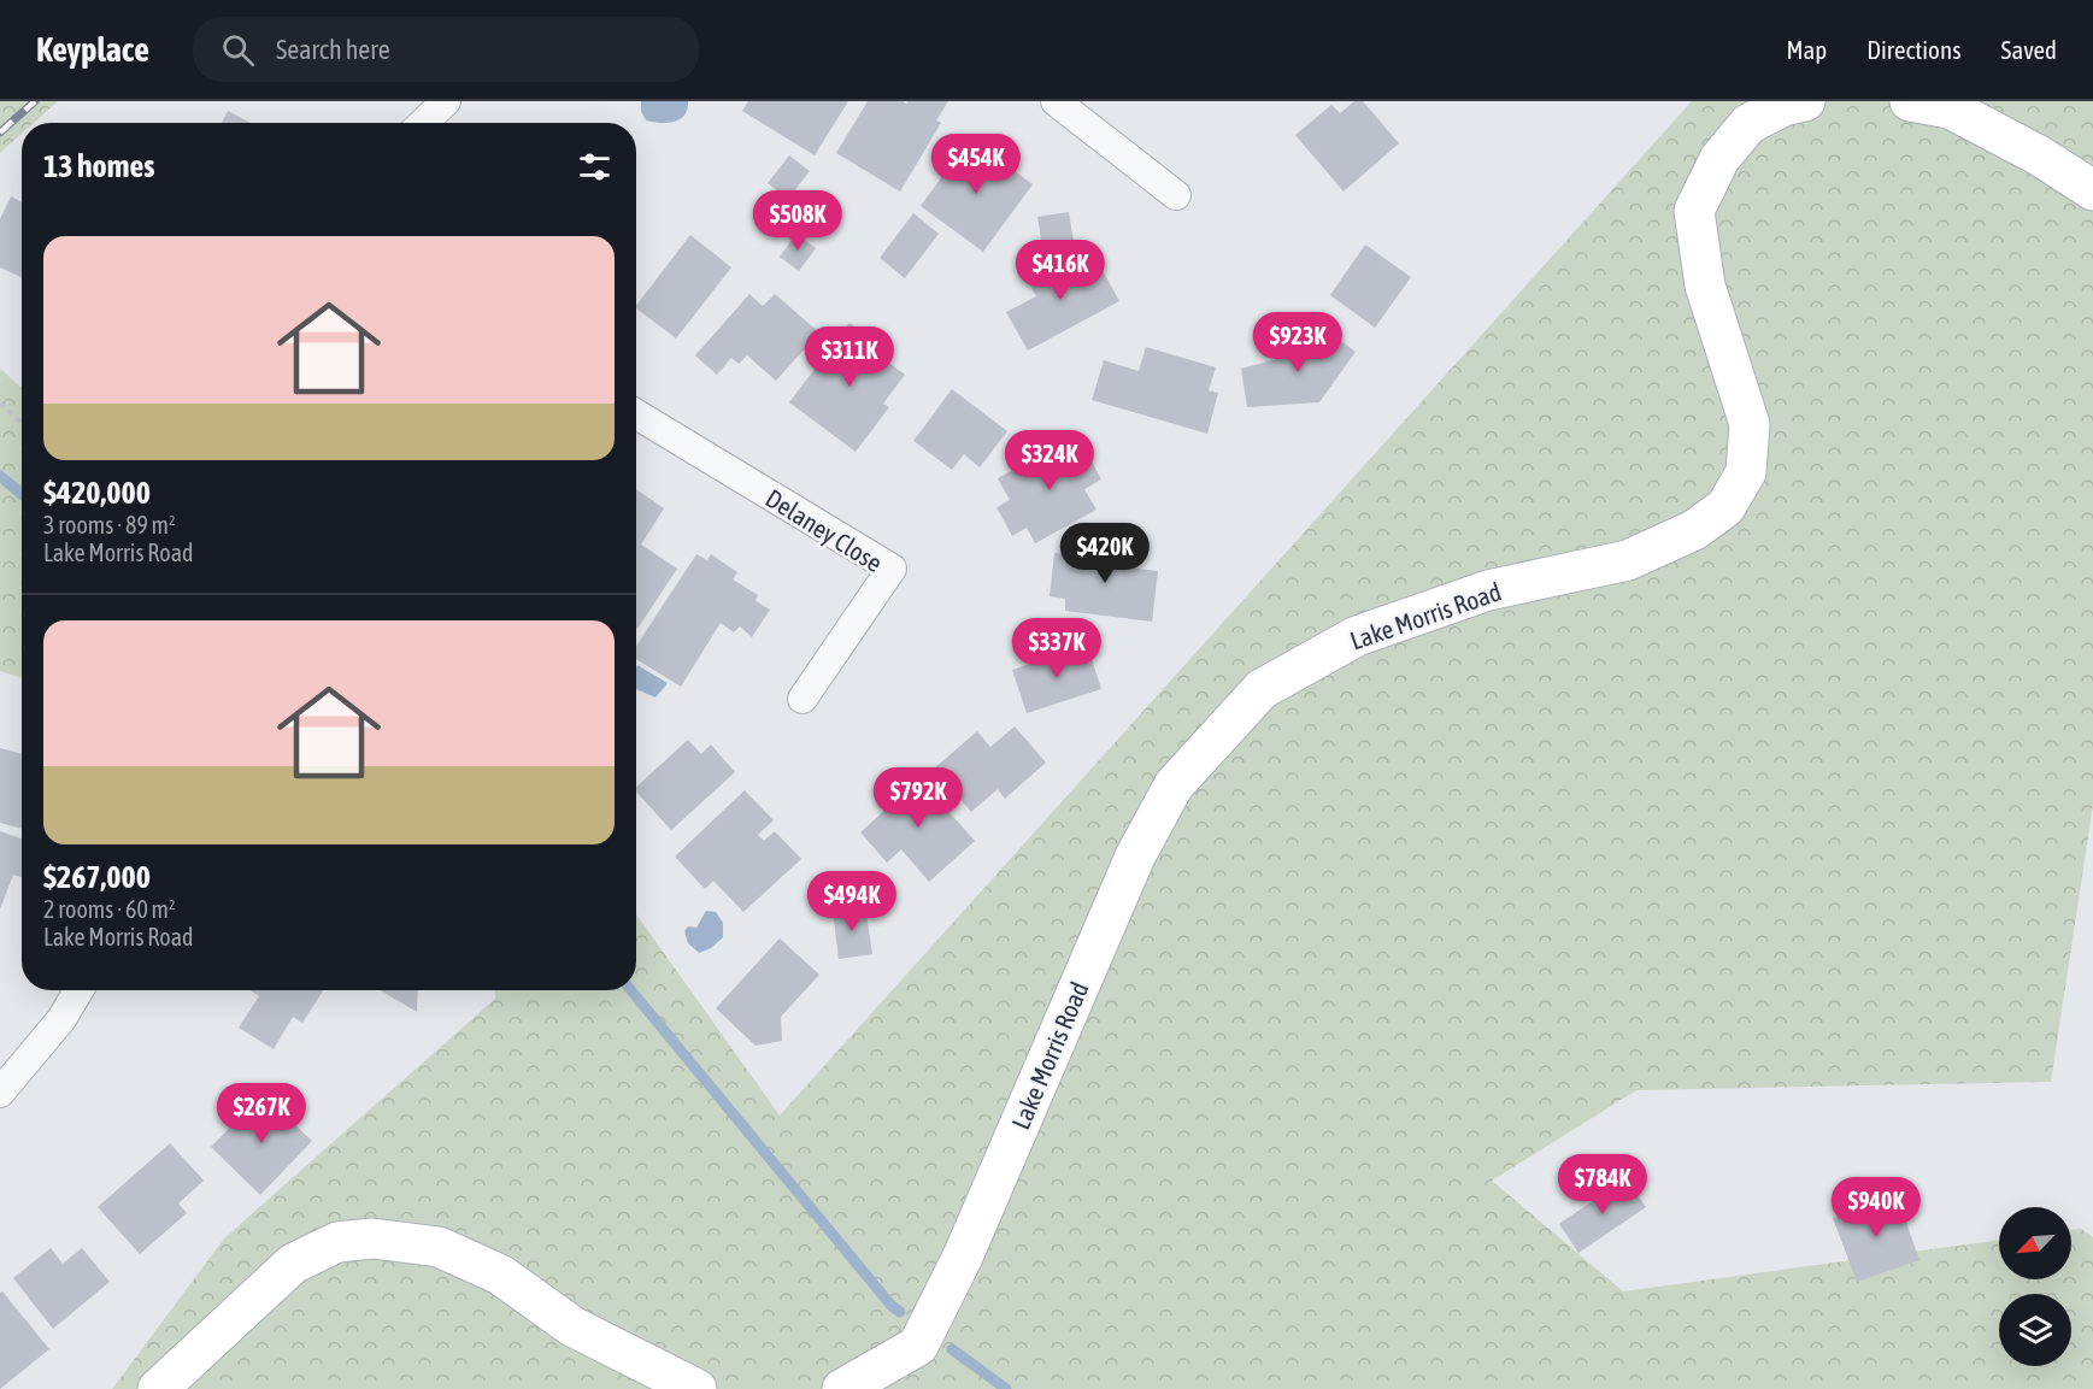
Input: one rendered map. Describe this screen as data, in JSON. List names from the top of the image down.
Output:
{
  "streets": {
    "street": ["Delaney Close", "Lake Morris Road"]
  },
  "north": "bottom left",
  "page": {
    "header": "Keyplace",
    "search": "Search here",
    "nav": ["Map", "Directions", "Saved"],
    "heading": "13 homes",
    "price": [
      "$454K",
      "$508K",
      "$416K",
      "$923K",
      "$311K",
      "$324K",
      "$420K",
      "$337K",
      "$792K",
      "$494K",
      "$267K",
      "$784K",
      "$940K"
    ],
    "list": [
      {
        "name": "$420,000",
        "note": "3 rooms · 89 m² · Lake Morris Road"
      },
      {
        "name": "$267,000",
        "note": "2 rooms · 60 m² · Lake Morris Road"
      }
    ]
  }
}
